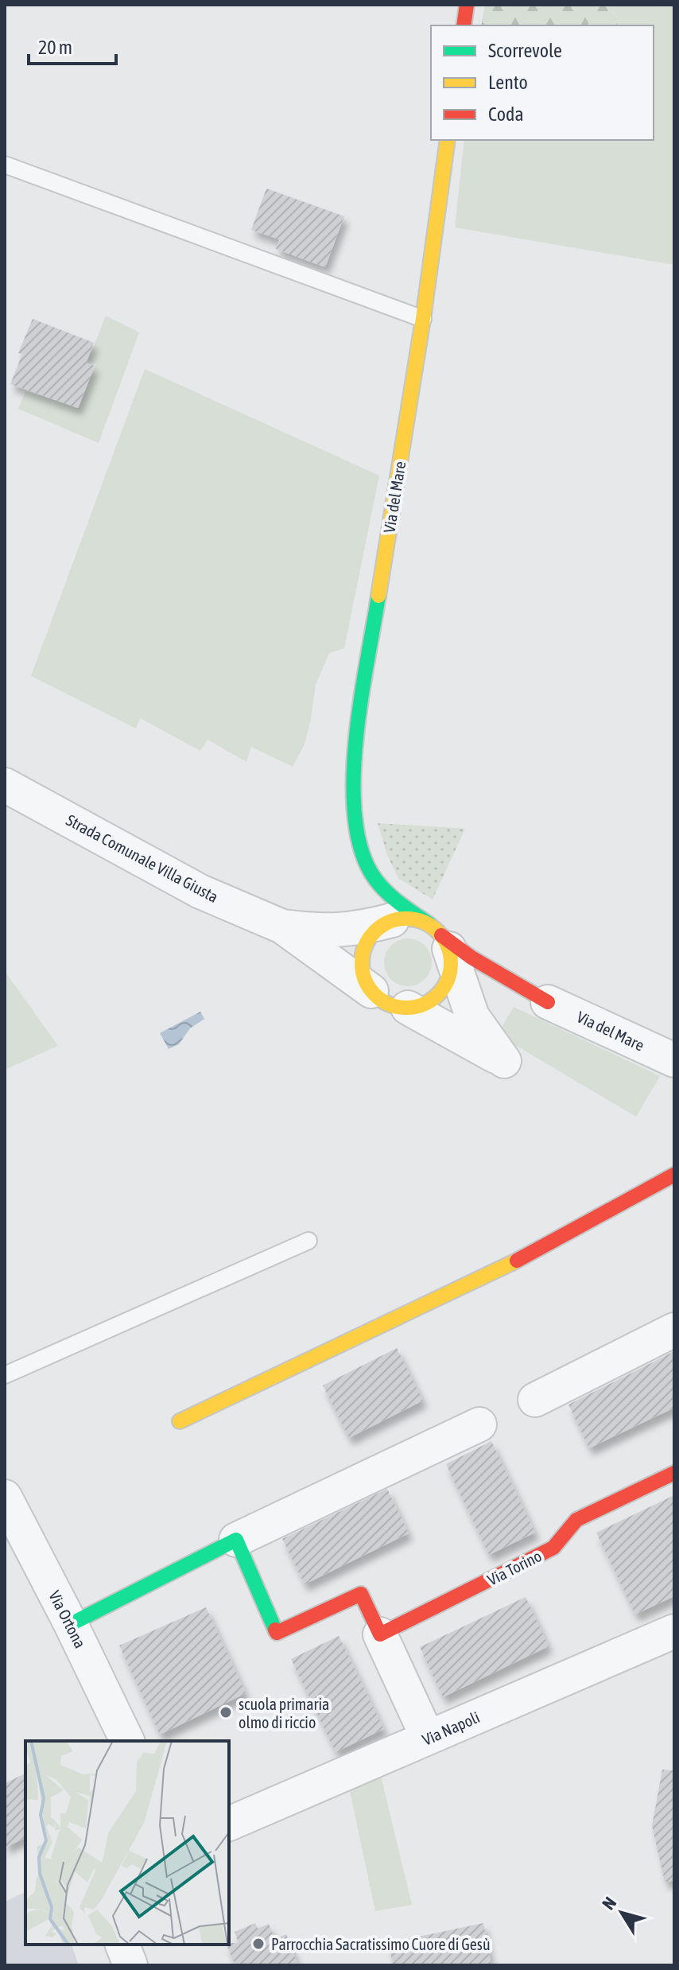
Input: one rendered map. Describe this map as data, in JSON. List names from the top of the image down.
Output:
{
  "streets": {
    "street": [
      "Via del Mare",
      "Strada Comunale Villa Giusta",
      "Via Torino",
      "Via Ortona",
      "Via Napoli"
    ]
  },
  "places": ["scuola primaria olmo di riccio", "Parrocchia Sacratissimo Cuore di Gesù"],
  "legend": ["Scorrevole", "Lento", "Coda"],
  "scale_bar": "20 m",
  "north": "top left"
}
